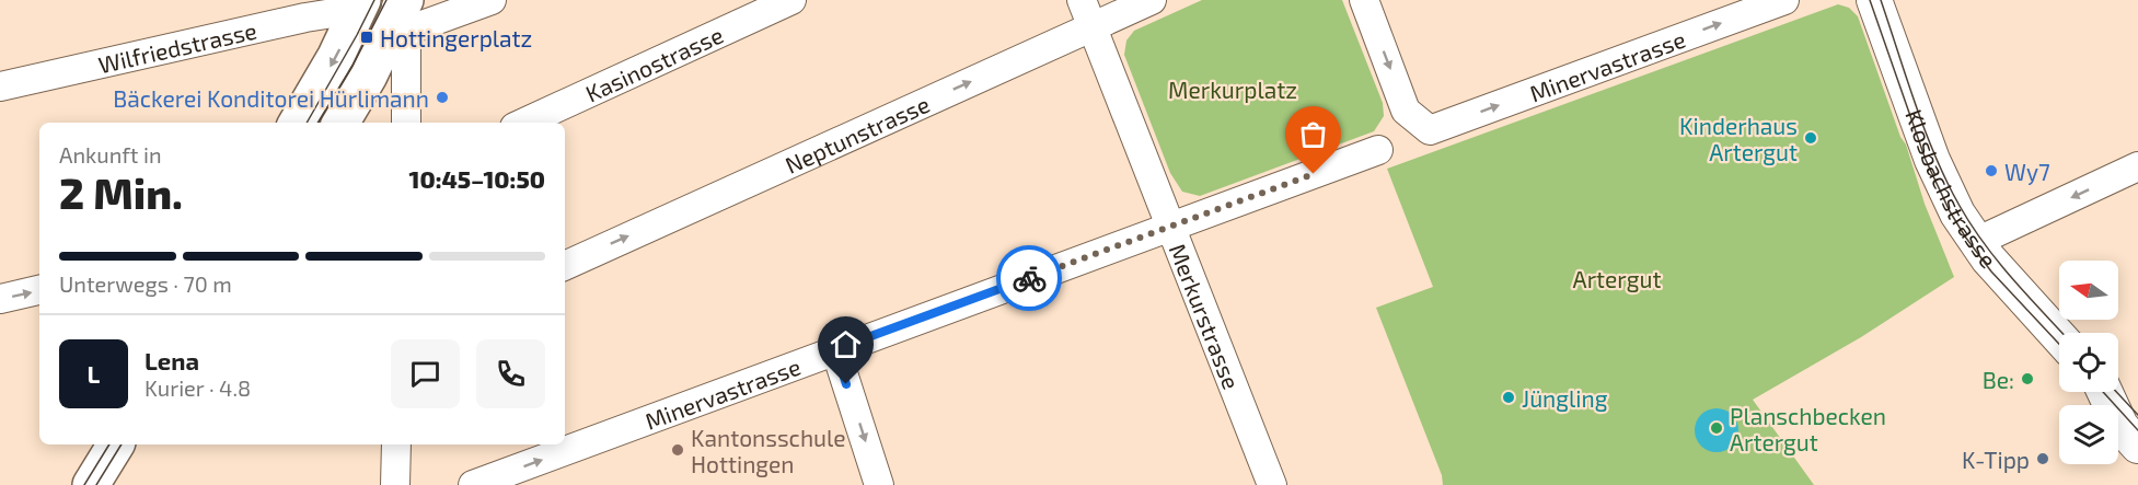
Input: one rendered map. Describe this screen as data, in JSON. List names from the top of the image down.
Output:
{
  "streets": {
    "street": [
      "Wilfriedstrasse",
      "Kasinostrasse",
      "Minervastrasse",
      "Neptunstrasse",
      "Klosbachstrasse",
      "Merkurstrasse"
    ]
  },
  "crossings": [
    ["Minervastrasse", "Merkurstrasse"],
    ["Neptunstrasse", "Merkurstrasse"]
  ],
  "one_way": ["Minervastrasse", "Neptunstrasse"],
  "parks": ["Merkurplatz", "Artergut"],
  "places": {
    "transit": ["Hottingerplatz"],
    "other": [
      "Bäckerei Konditorei Hürlimann",
      "Kinderhaus Artergut",
      "Wy7",
      "Be:",
      "Jüngling",
      "Planschbecken Artergut",
      "Kantonsschule Hottingen",
      "K-Tipp"
    ]
  },
  "north": "left",
  "page": {
    "heading": ["2 Min.", "Ankunft in", "10:45–10:50"],
    "panel": ["Lena", "Kurier · 4.8"],
    "bar": "Unterwegs · 70 m",
    "round": "L"
  }
}
